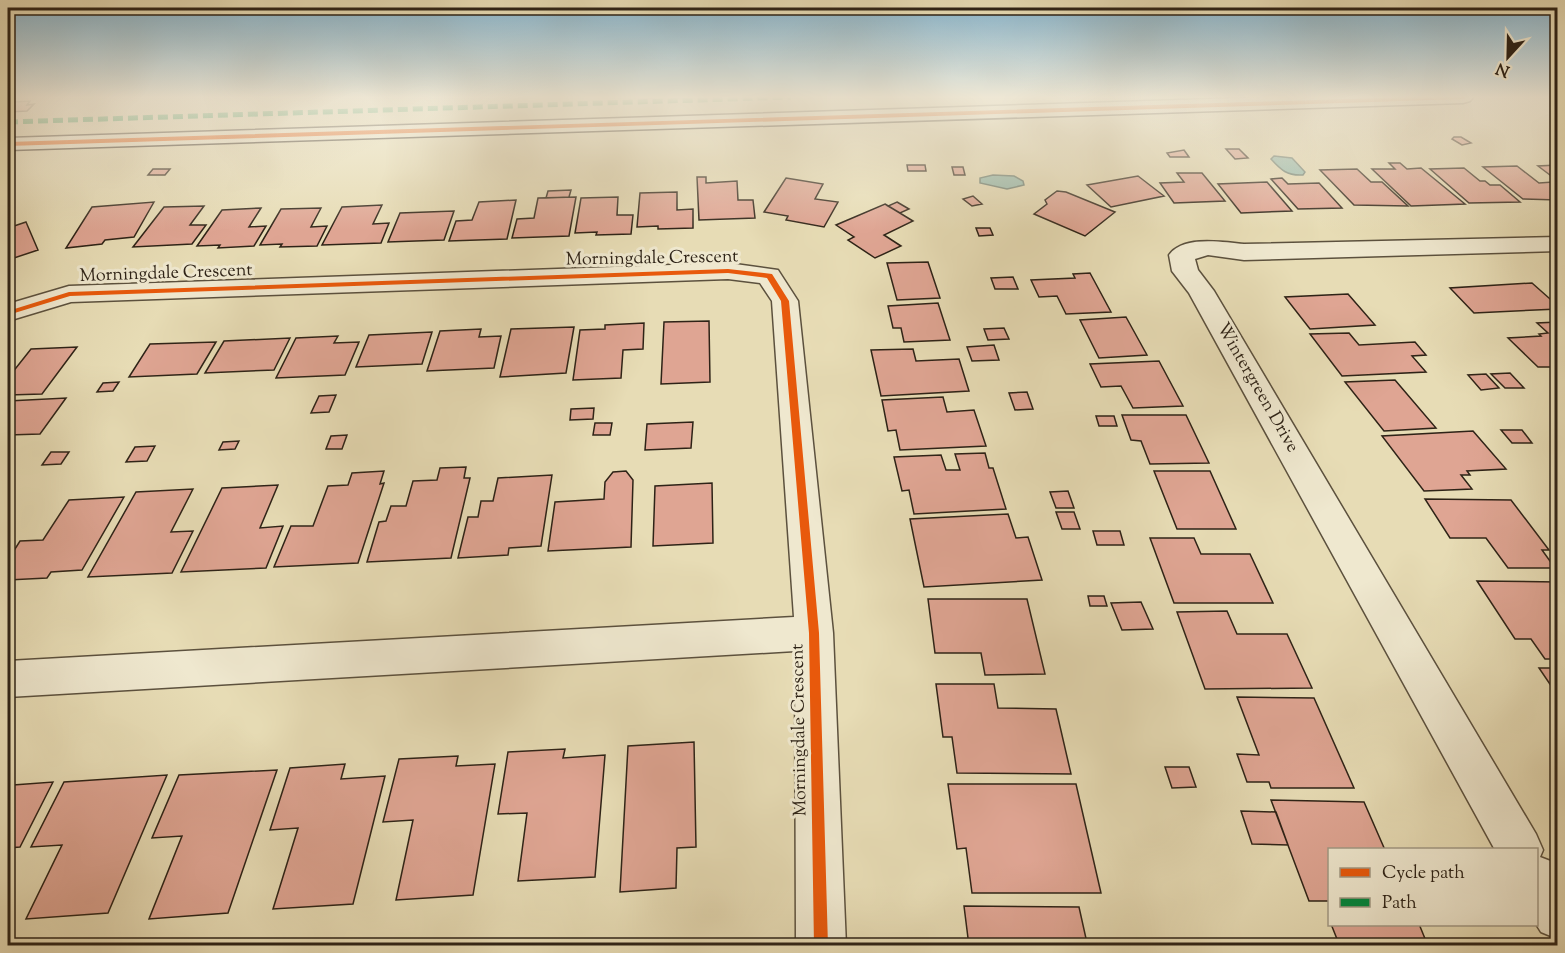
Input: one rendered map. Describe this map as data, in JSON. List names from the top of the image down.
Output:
{
  "streets": {
    "street": ["Morningdale Crescent", "Wintergreen Drive"]
  },
  "legend": ["Cycle path", "Path"],
  "north": "bottom"
}
